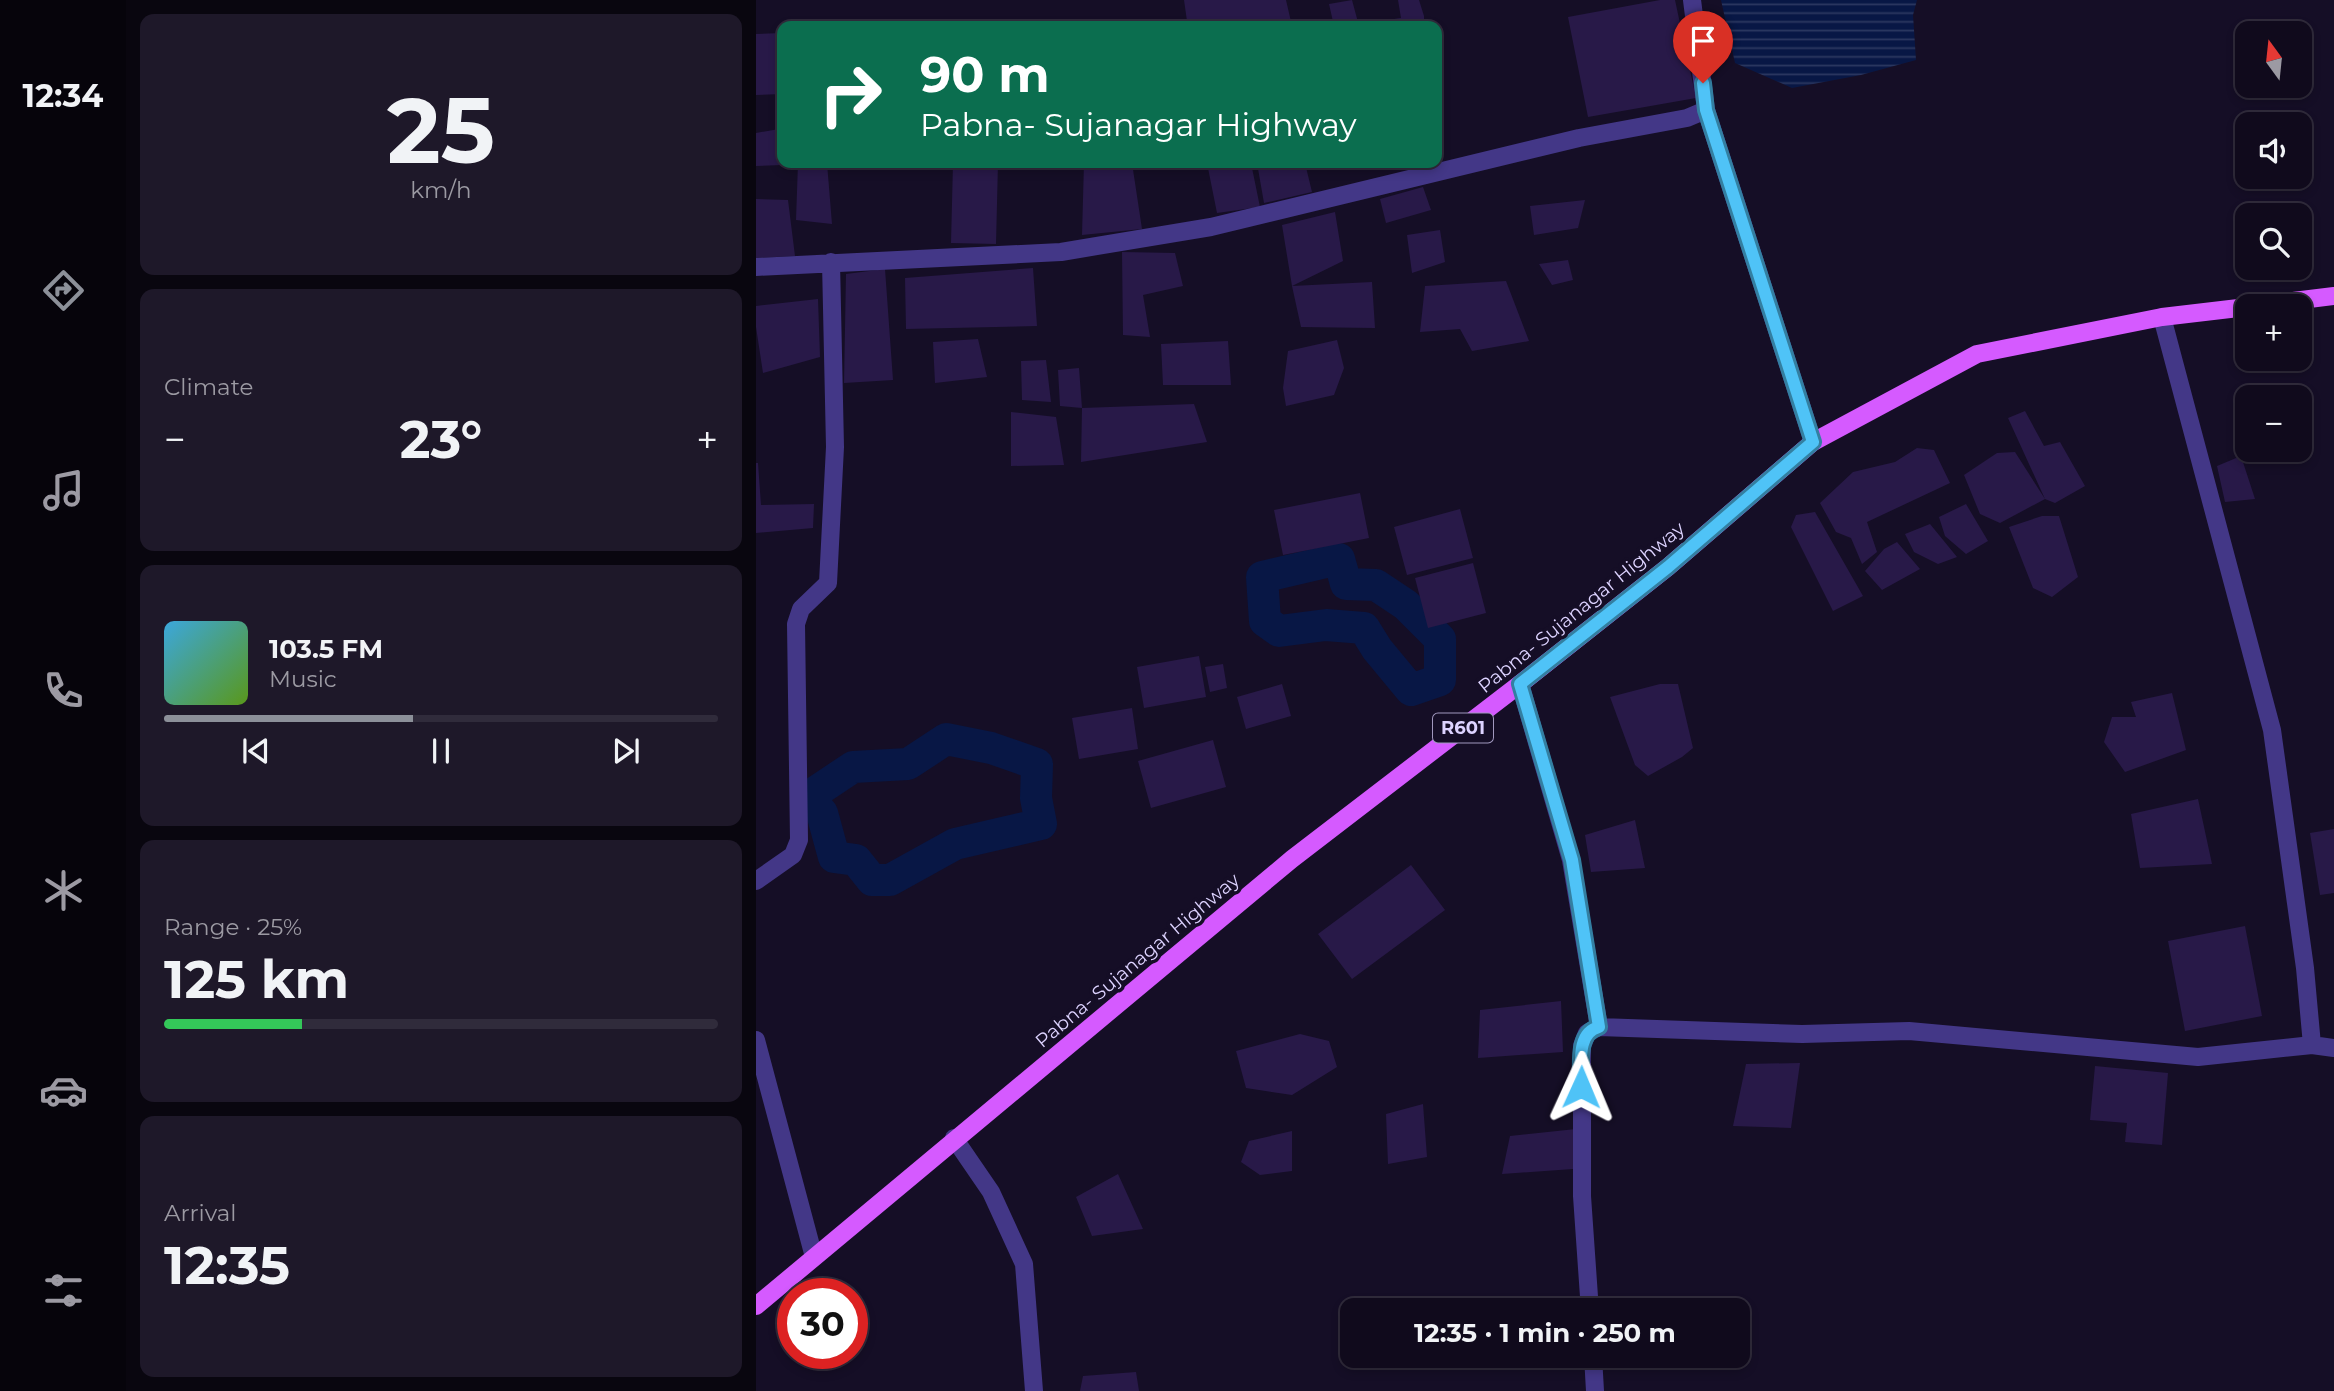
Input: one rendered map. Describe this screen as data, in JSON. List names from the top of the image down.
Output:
{
  "streets": {
    "main road": ["Pabna- Sujanagar Highway", "R601"]
  },
  "north": "top",
  "page": {
    "tabs": "12:34",
    "tile": [
      ["25", "km/h"],
      "Climate",
      ["Range · 25%", "125 km"],
      ["Arrival", "12:35"]
    ],
    "map_buttons": ["+", "−"],
    "turn": ["90 m", "Pabna- Sujanagar Highway"],
    "heat": ["−", "23°", "+"],
    "song": ["103.5 FM", "Music"],
    "limit": "30",
    "trip": "12:35 · 1 min · 250 m"
  }
}
